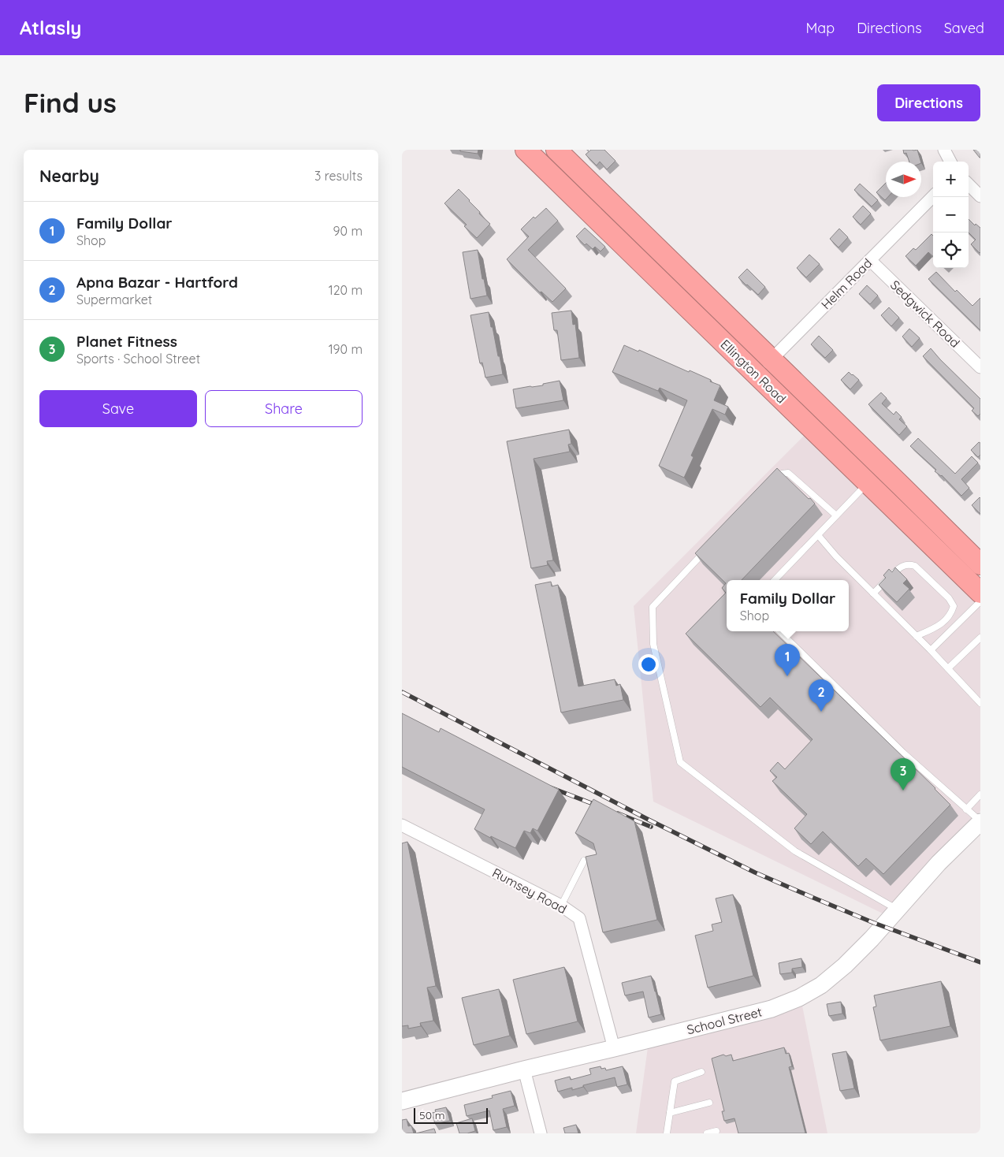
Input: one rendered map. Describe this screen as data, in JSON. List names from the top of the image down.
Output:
{
  "streets": {
    "highway": ["Ellington Road"],
    "main road": ["School Street"],
    "street": ["Helm Road", "Sedgwick Road", "Rumsey Road"]
  },
  "crossings": [
    ["Helm Road", "Sedgwick Road"],
    ["Helm Road", "Ellington Road"],
    ["Rumsey Road", "School Street"]
  ],
  "scale_bar": "50 m",
  "north": "right",
  "page": {
    "header": "Atlasly",
    "nav": ["Map", "Directions", "Saved"],
    "buttons": [
      "Directions",
      ["Save", "Share"]
    ],
    "title": "Find us",
    "heading": ["Nearby", "3 results"],
    "map_buttons": ["+", "−"],
    "list": [
      {
        "mark": "1",
        "name": "Family Dollar",
        "note": "Shop",
        "value": "90 m"
      },
      {
        "mark": "2",
        "name": "Apna Bazar - Hartford",
        "note": "Supermarket",
        "value": "120 m"
      },
      {
        "mark": "3",
        "name": "Planet Fitness",
        "note": "Sports · School Street",
        "value": "190 m"
      }
    ],
    "popup": ["Family Dollar", "Shop"],
    "pins": ["1", "2", "3"],
    "scale": "50 m"
  }
}
